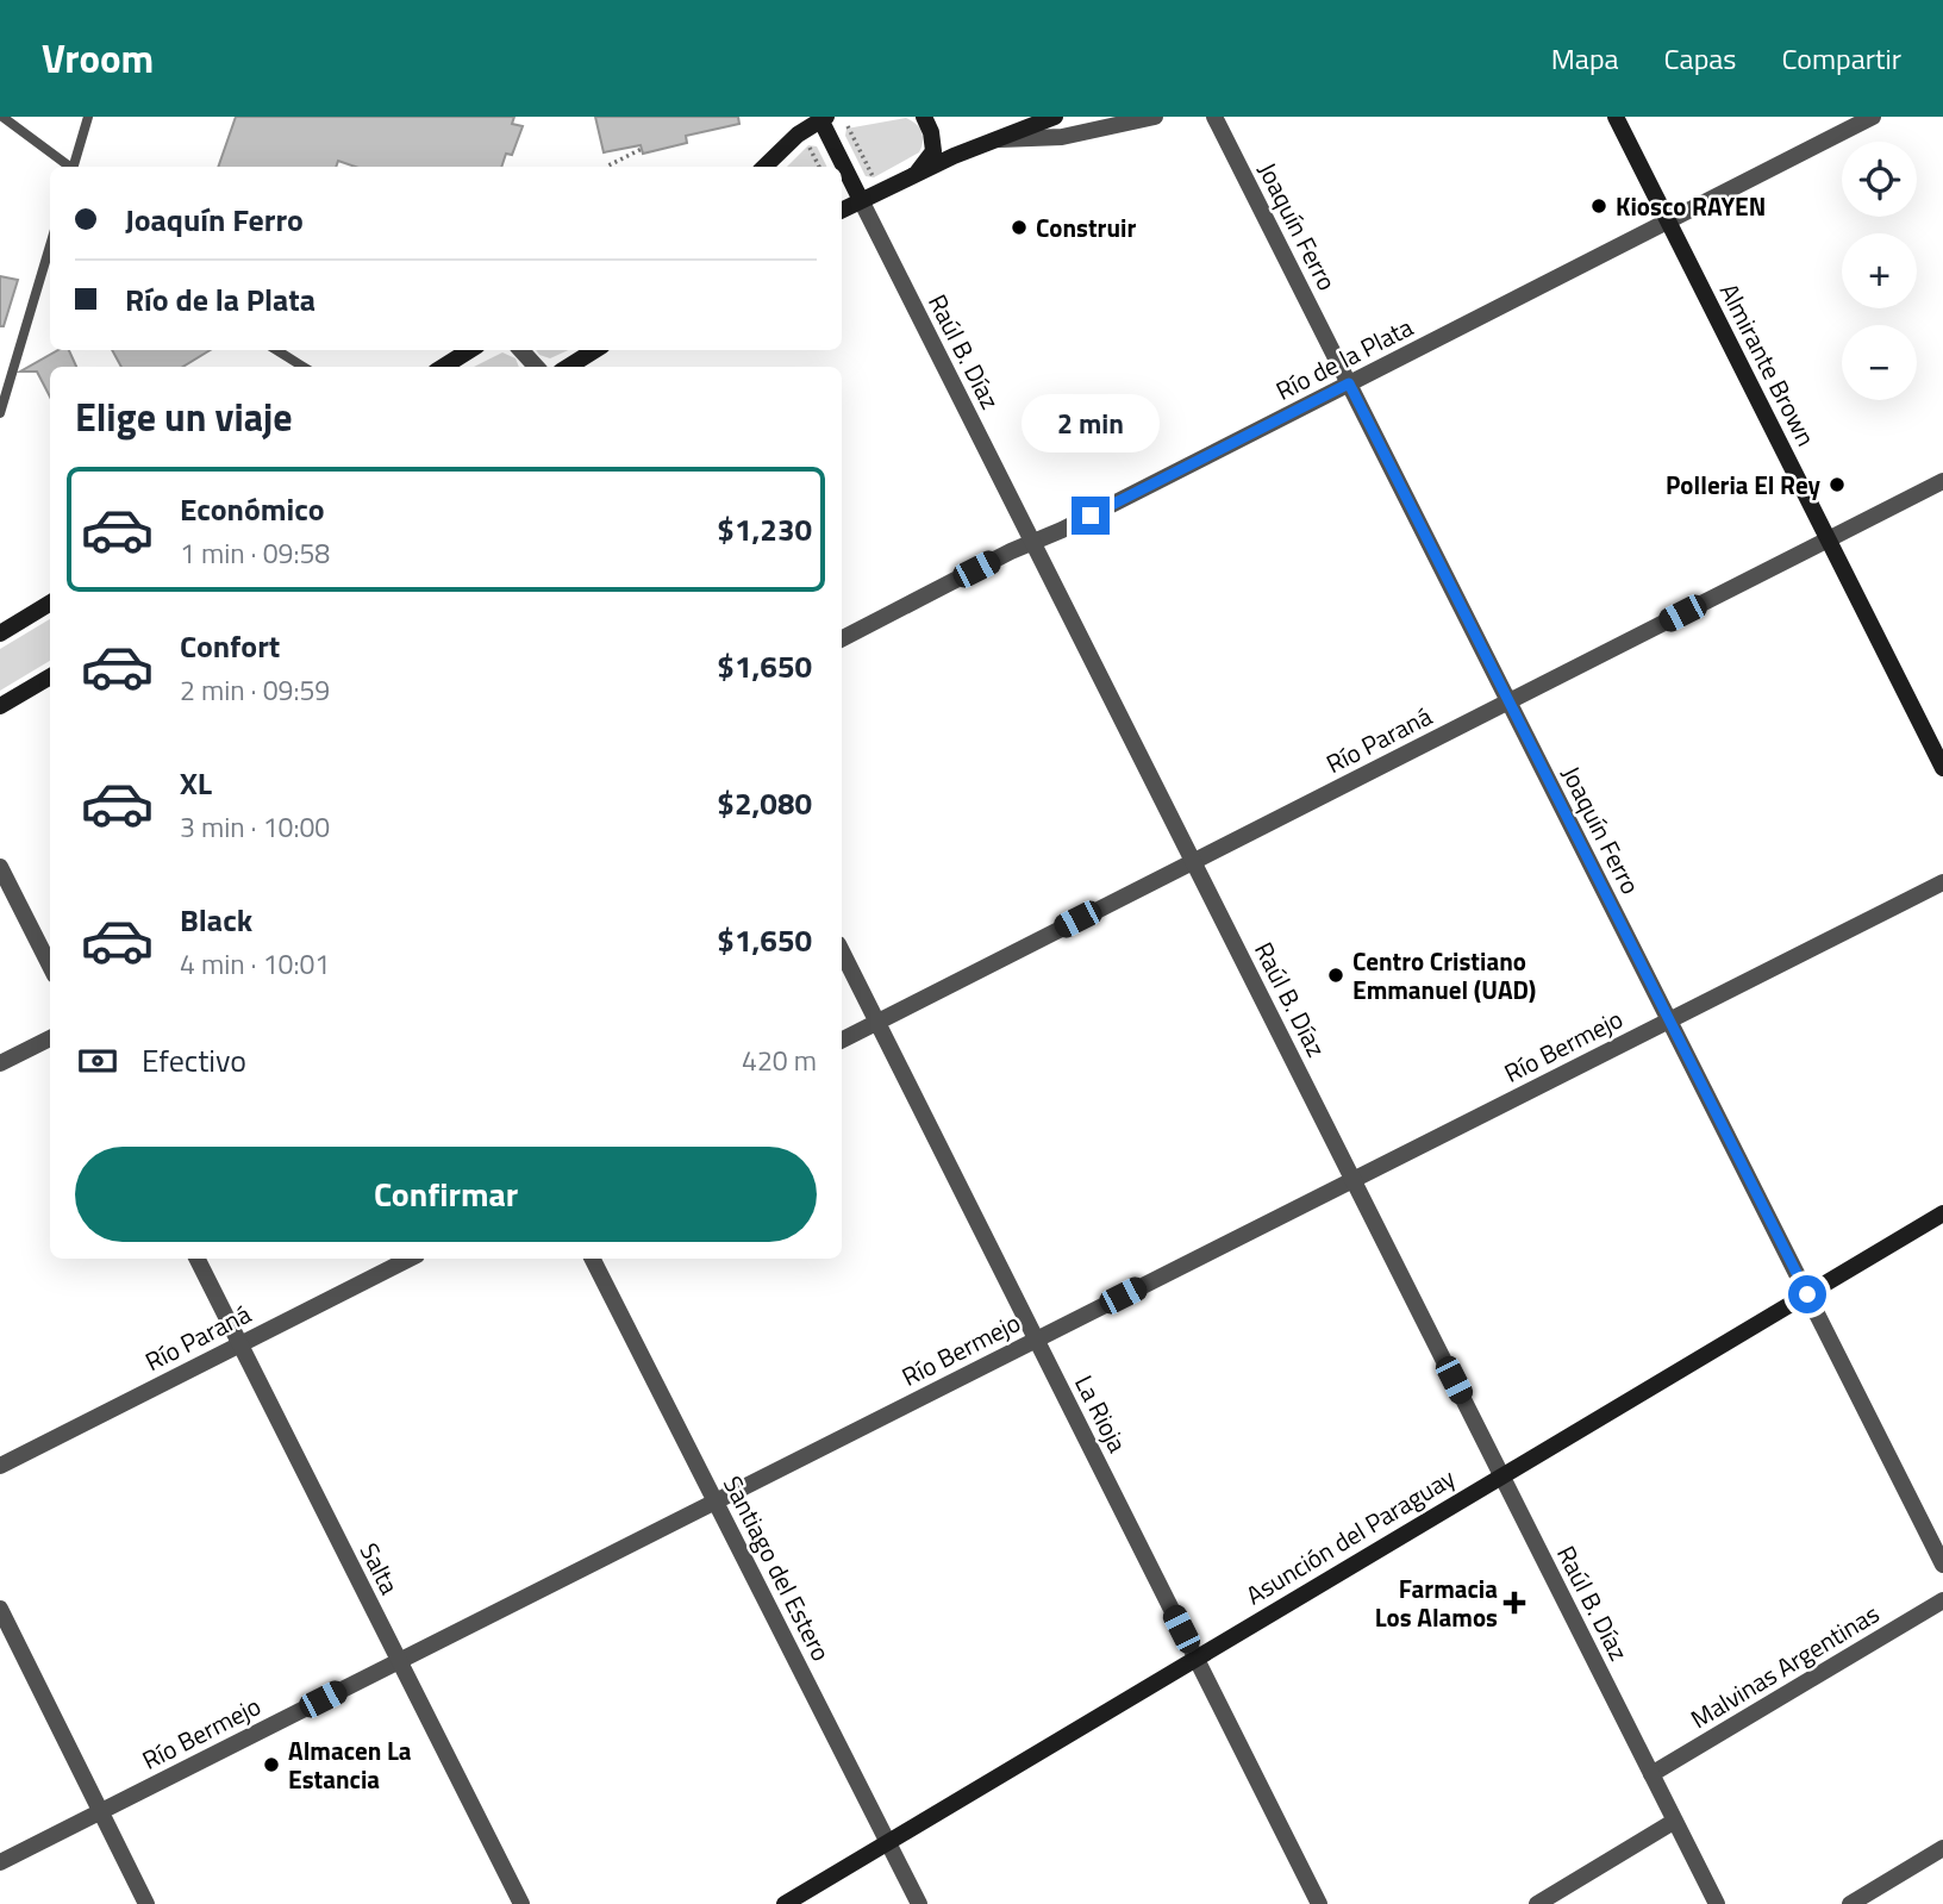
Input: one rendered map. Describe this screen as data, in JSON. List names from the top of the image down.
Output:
{
  "streets": {
    "main road": ["Raúl B. Díaz", "Almirante Brown", "Asunción del Paraguay"],
    "street": [
      "Joaquín Ferro",
      "Río de la Plata",
      "Río Paraná",
      "Río Bermejo",
      "La Rioja",
      "Salta",
      "Santiago del Estero",
      "Malvinas Argentinas"
    ]
  },
  "crossings": [
    ["Joaquín Ferro", "Río de la Plata"],
    ["Joaquín Ferro", "Río Paraná"],
    ["Joaquín Ferro", "Río Bermejo"],
    ["Joaquín Ferro", "Asunción del Paraguay"],
    ["Raúl B. Díaz", "Río de la Plata"],
    ["Raúl B. Díaz", "Río Paraná"],
    ["Raúl B. Díaz", "Río Bermejo"],
    ["Raúl B. Díaz", "Asunción del Paraguay"],
    ["Raúl B. Díaz", "Malvinas Argentinas"],
    ["Río de la Plata", "Almirante Brown"],
    ["Almirante Brown", "Río Paraná"],
    ["Río Paraná", "La Rioja"],
    ["Río Paraná", "Salta"],
    ["Río Bermejo", "La Rioja"],
    ["Río Bermejo", "Salta"],
    ["Río Bermejo", "Santiago del Estero"],
    ["La Rioja", "Asunción del Paraguay"],
    ["Asunción del Paraguay", "Santiago del Estero"]
  ],
  "places": {
    "other": [
      "Kiosco RAYEN",
      "Construir",
      "Polleria El Rey",
      "Centro Cristiano Emmanuel (UAD)",
      "Almacen La Estancia"
    ],
    "health": ["Farmacia Los Alamos"]
  },
  "page": {
    "header": "Vroom",
    "nav": ["Mapa", "Capas", "Compartir"],
    "map_buttons": ["+", "−"],
    "banner": ["Joaquín Ferro", "Río de la Plata"],
    "heading": "Elige un viaje",
    "bubble": "2 min",
    "list": [
      {
        "name": "Económico",
        "note": "1 min · 09:58",
        "value": "$1,230"
      },
      {
        "name": "Confort",
        "note": "2 min · 09:59",
        "value": "$1,650"
      },
      {
        "name": "XL",
        "note": "3 min · 10:00",
        "value": "$2,080"
      },
      {
        "name": "Black",
        "note": "4 min · 10:01",
        "value": "$1,650"
      }
    ],
    "pay": ["Efectivo", "420 m"],
    "buttons": "Confirmar"
  }
}
